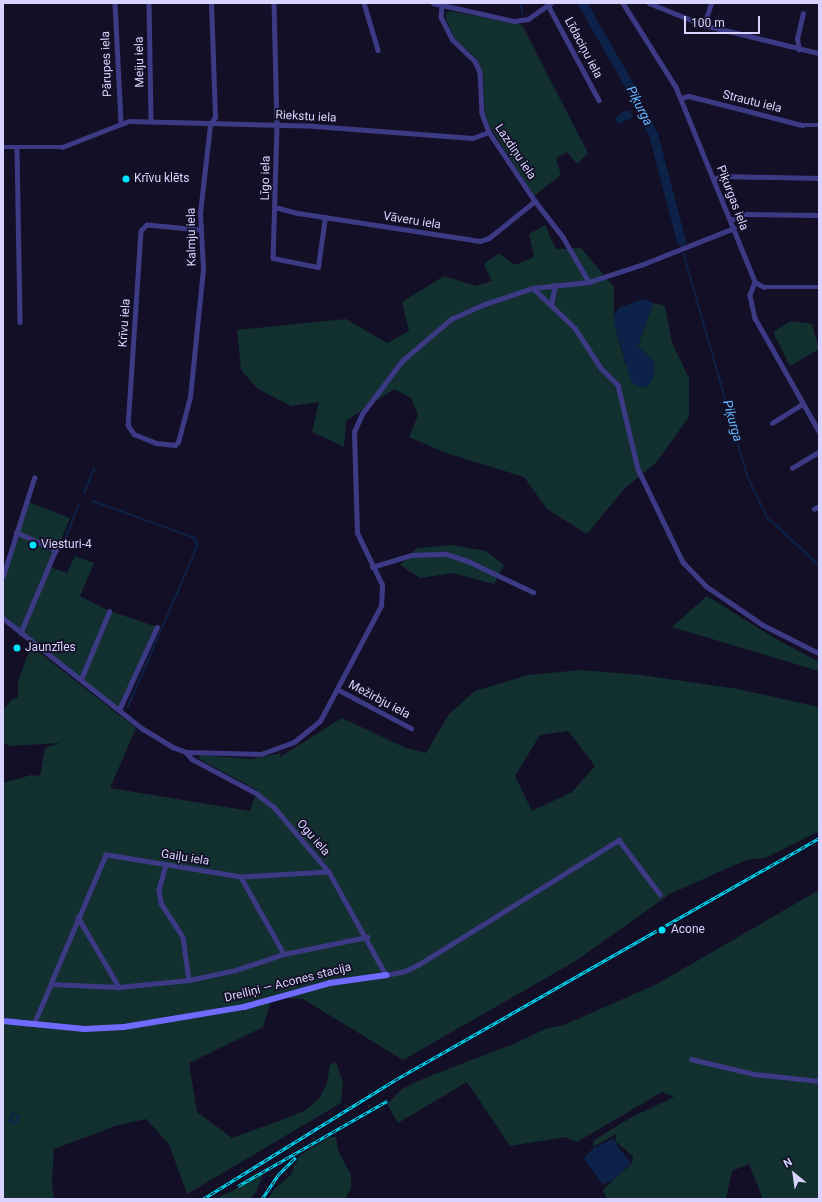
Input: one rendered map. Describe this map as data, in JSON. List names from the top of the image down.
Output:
{
  "streets": {
    "street": [
      "Līdaciņu iela",
      "Meiju iela",
      "Pārupes iela",
      "Strautu iela",
      "Riekstu iela",
      "Lazdiņu iela",
      "Līgo iela",
      "Piķurgas iela",
      "Vāveru iela",
      "Kalmju iela",
      "Krīvu iela",
      "Mežirbju iela",
      "Ogu iela",
      "Gaiļu iela",
      "Dreiliņi — Acones stacija"
    ]
  },
  "crossings": [
    ["Meiju iela", "Riekstu iela"],
    ["Pārupes iela", "Riekstu iela"],
    ["Strautu iela", "Piķurgas iela"],
    ["Riekstu iela", "Lazdiņu iela"],
    ["Riekstu iela", "Līgo iela"],
    ["Riekstu iela", "Kalmju iela"],
    ["Lazdiņu iela", "Vāveru iela"],
    ["Līgo iela", "Vāveru iela"],
    ["Kalmju iela", "Krīvu iela"],
    ["Ogu iela", "Gaiļu iela"],
    ["Ogu iela", "Dreiliņi — Acones stacija"],
    ["Gaiļu iela", "Dreiliņi — Acones stacija"]
  ],
  "water": ["Piķurga"],
  "places": [
    "Krīvu klēts",
    "Viesturi-4",
    "Jaunzīles",
    "Acone"
  ],
  "scale_bar": "100 m",
  "north": "top left"
}
